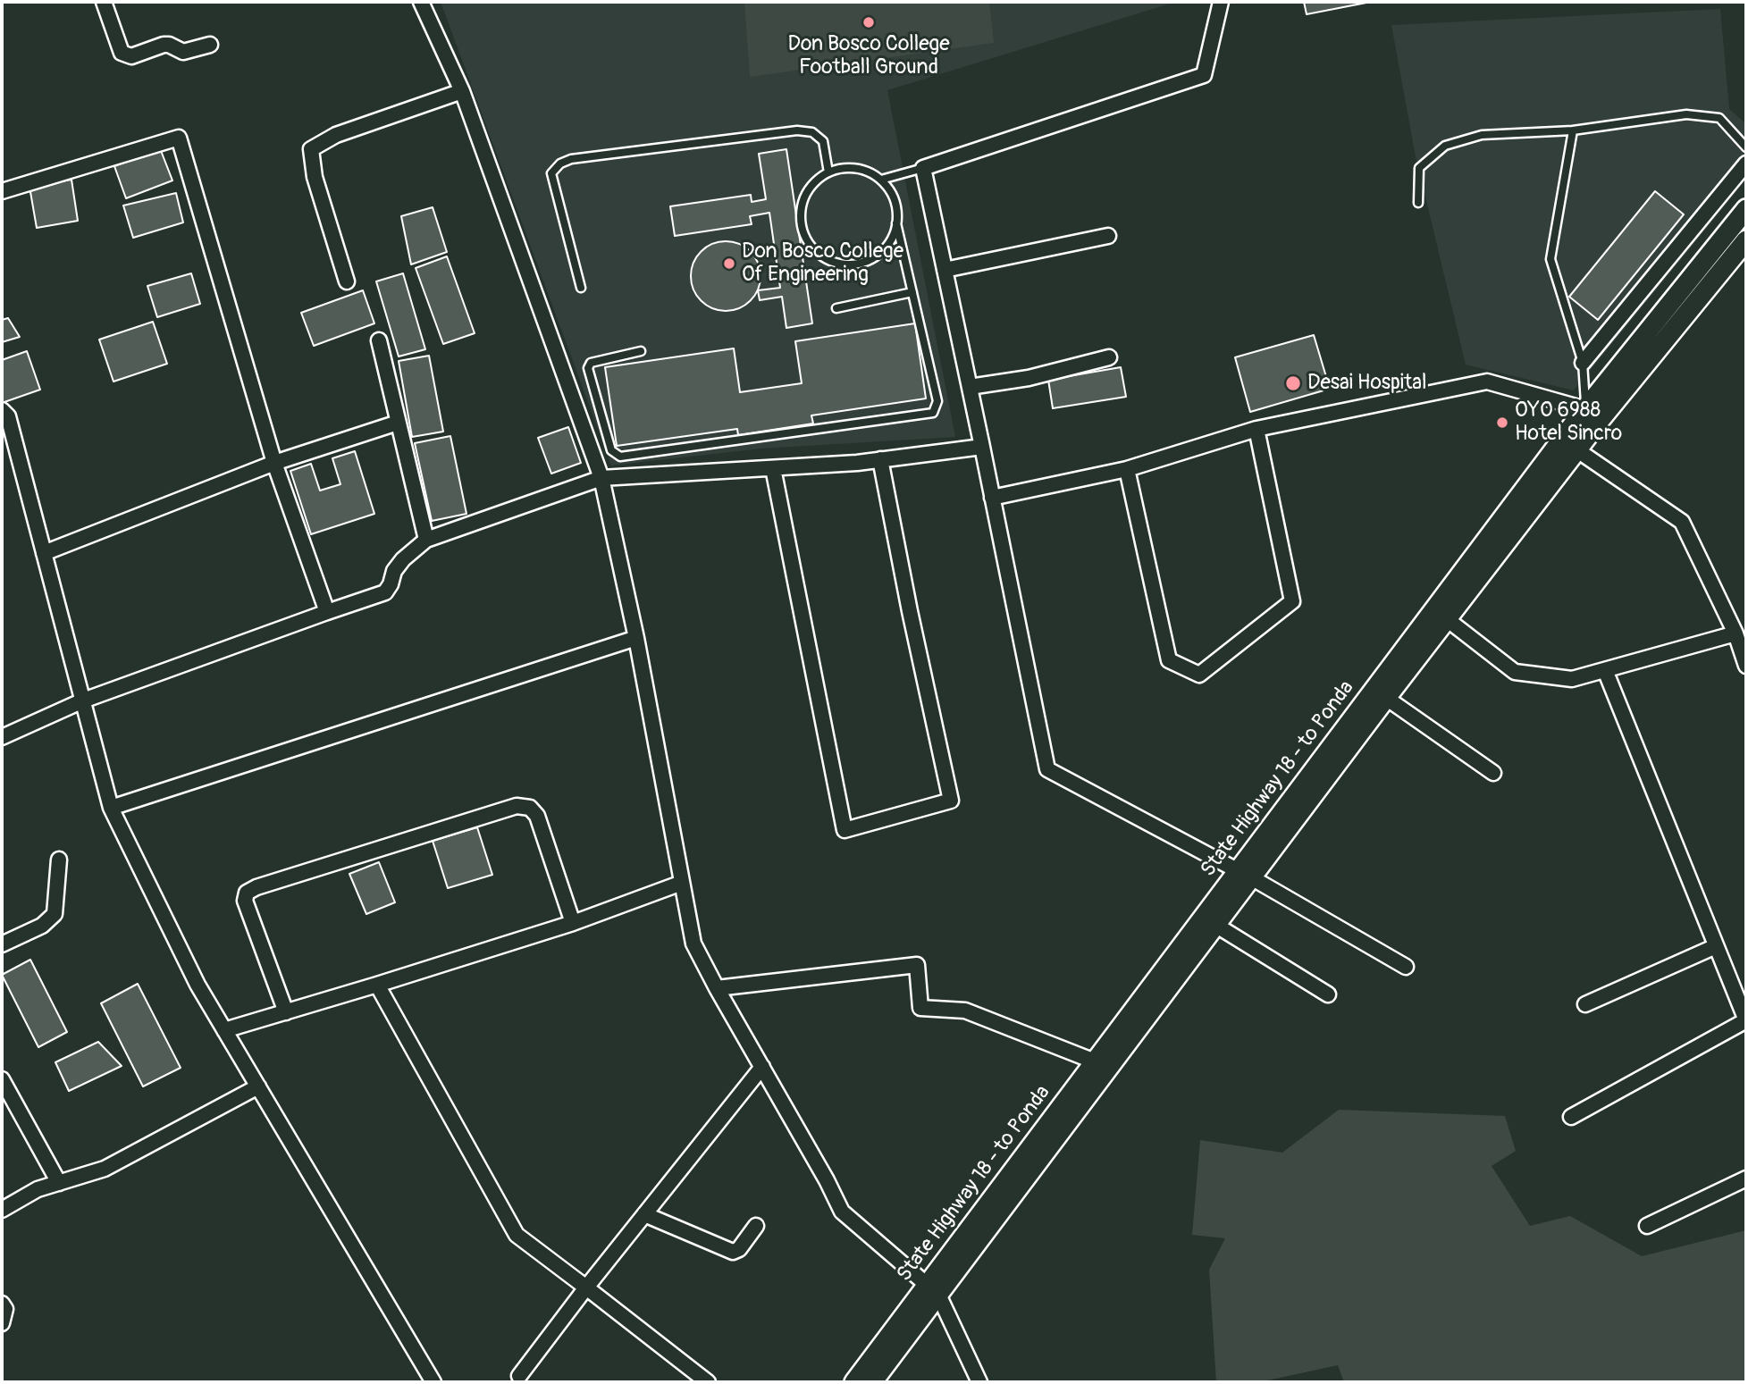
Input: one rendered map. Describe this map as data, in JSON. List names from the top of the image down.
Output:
{
  "streets": {
    "main road": ["State Highway 18 - to Ponda"]
  },
  "places": [
    "Don Bosco College Football Ground",
    "Don Bosco College Of Engineering",
    "Desai Hospital",
    "OYO 6988 Hotel Sincro"
  ]
}
